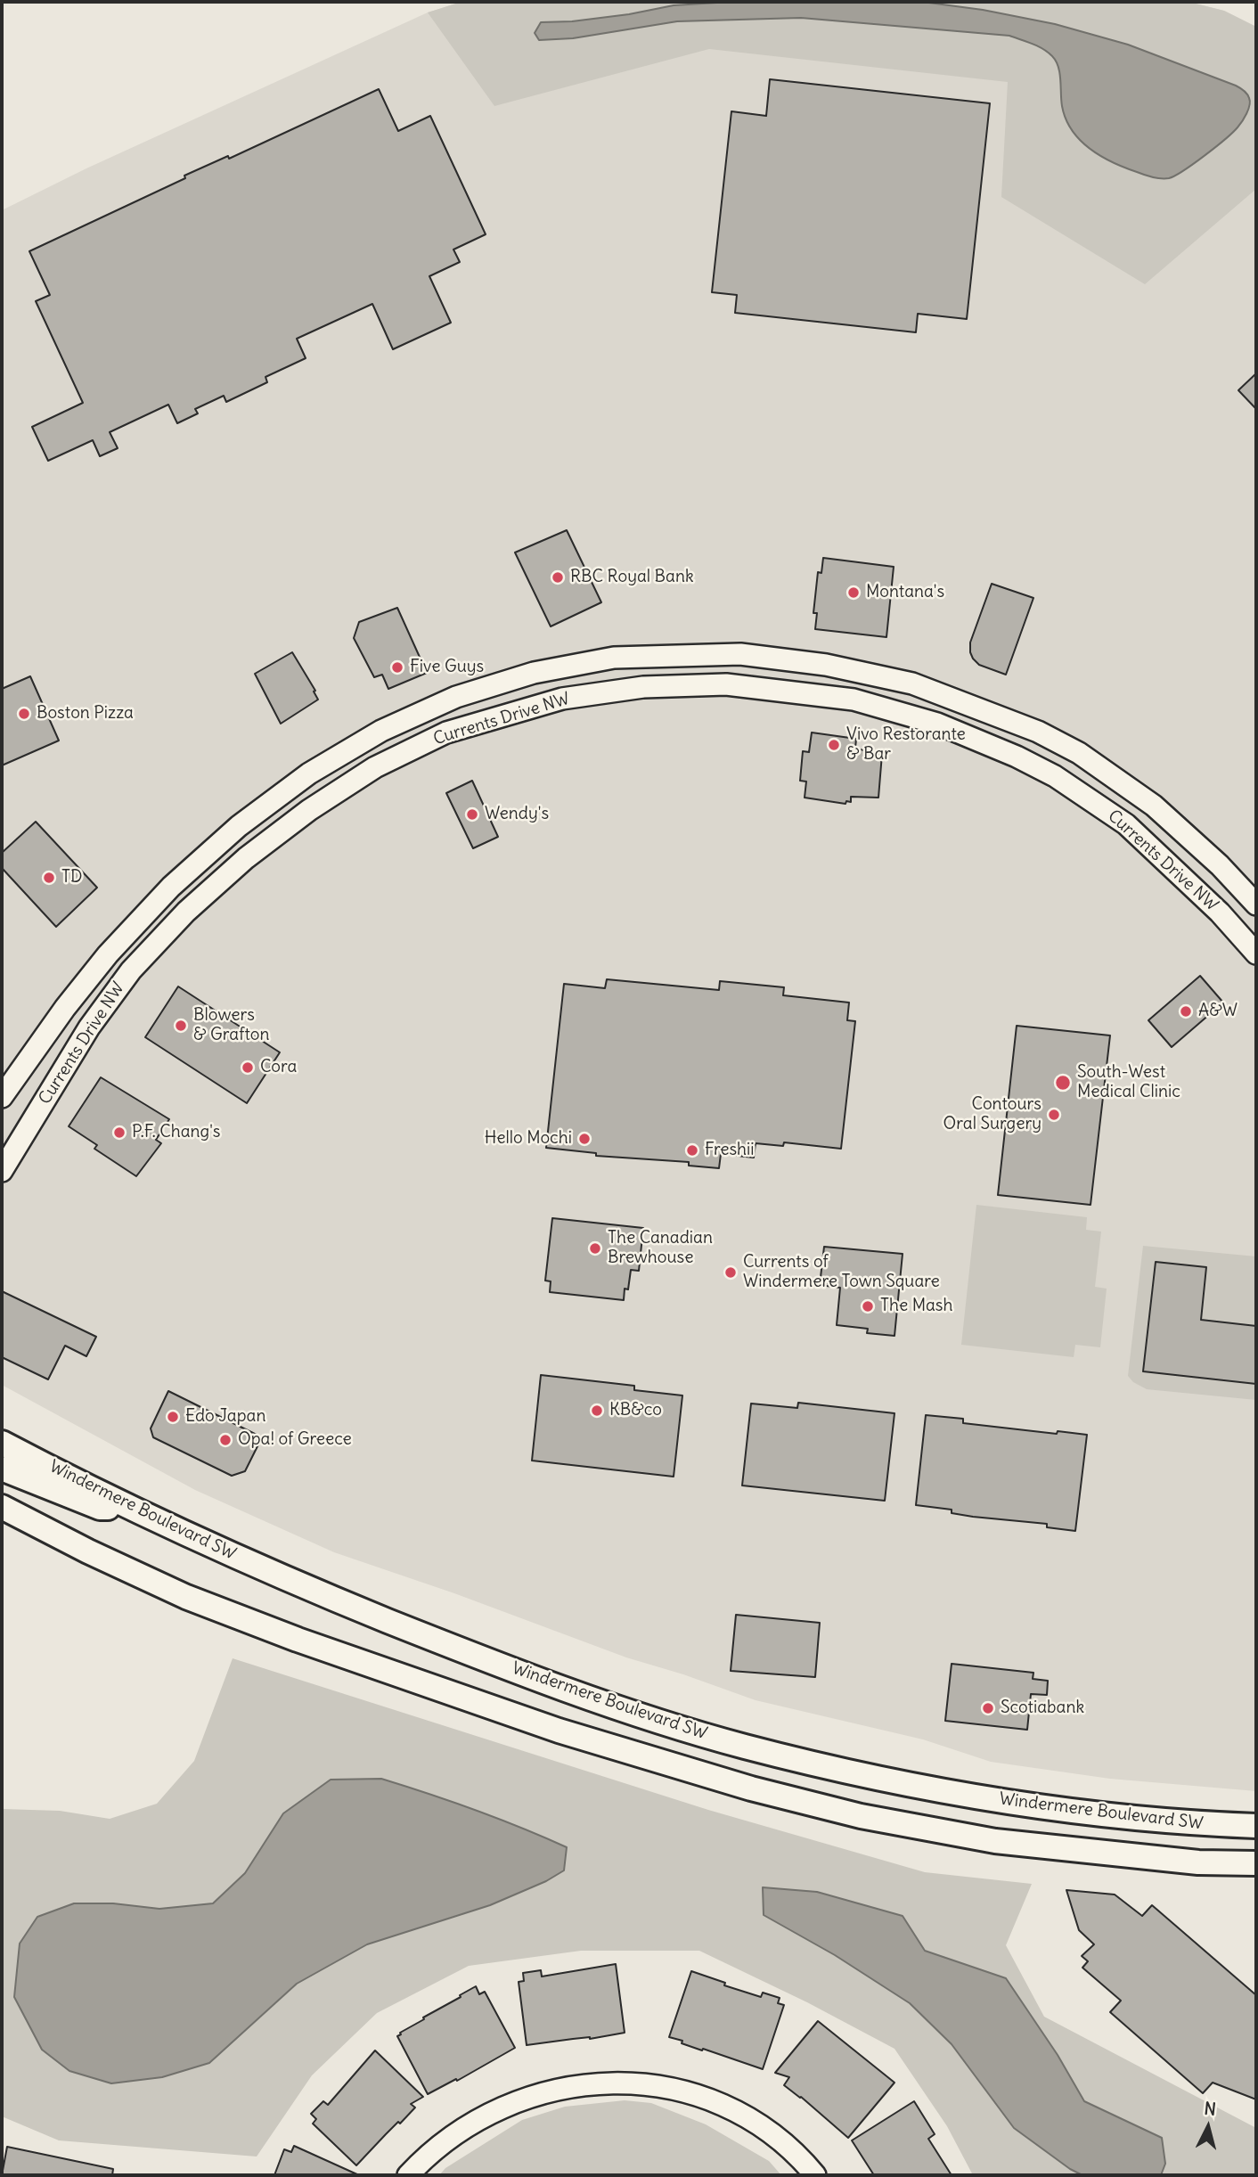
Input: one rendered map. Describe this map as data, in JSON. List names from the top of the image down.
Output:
{
  "streets": {
    "main road": ["Windermere Boulevard SW"],
    "street": ["Currents Drive NW"]
  },
  "places": [
    "RBC Royal Bank",
    "Montana's",
    "Five Guys",
    "Boston Pizza",
    "Vivo Restorante & Bar",
    "Wendy's",
    "TD",
    "A&W",
    "Blowers & Grafton",
    "Cora",
    "South-West Medical Clinic",
    "Contours Oral Surgery",
    "P.F. Chang's",
    "Hello Mochi",
    "Freshii",
    "The Canadian Brewhouse",
    "Currents of Windermere Town Square",
    "The Mash",
    "KB&co",
    "Edo Japan",
    "Opa! of Greece",
    "Scotiabank"
  ],
  "north": "top"
}
